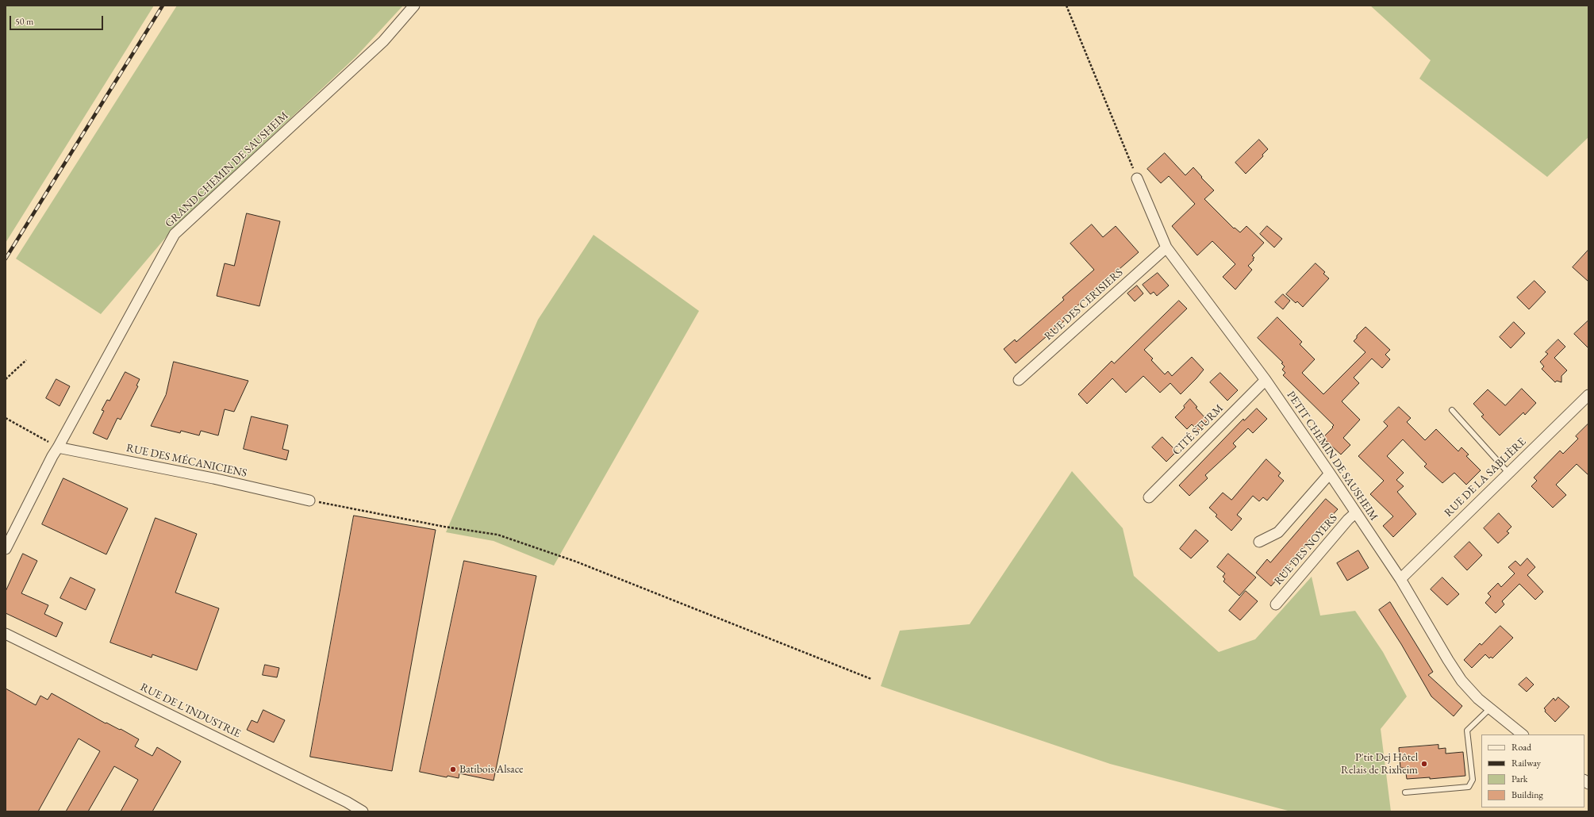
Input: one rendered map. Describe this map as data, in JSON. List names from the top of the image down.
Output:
{
  "streets": {
    "street": [
      "GRAND CHEMIN DE SAUSHEIM",
      "RUE DES CERISIERS",
      "CITÉ STURM",
      "PETIT CHEMIN DE SAUSHEIM",
      "RUE DES MÉCANICIENS",
      "RUE DE LA SABLIÈRE",
      "RUE DES NOYERS",
      "RUE DE L'INDUSTRIE"
    ]
  },
  "crossings": [
    ["GRAND CHEMIN DE SAUSHEIM", "RUE DES MÉCANICIENS"],
    ["RUE DES CERISIERS", "PETIT CHEMIN DE SAUSHEIM"],
    ["CITÉ STURM", "PETIT CHEMIN DE SAUSHEIM"],
    ["PETIT CHEMIN DE SAUSHEIM", "RUE DE LA SABLIÈRE"],
    ["PETIT CHEMIN DE SAUSHEIM", "RUE DES NOYERS"]
  ],
  "places": ["P'tit Dej Hôtel Relais de Rixheim", "Batibois Alsace"],
  "legend": [
    "Road",
    "Railway",
    "Park",
    "Building"
  ],
  "scale_bar": "50 m"
}
